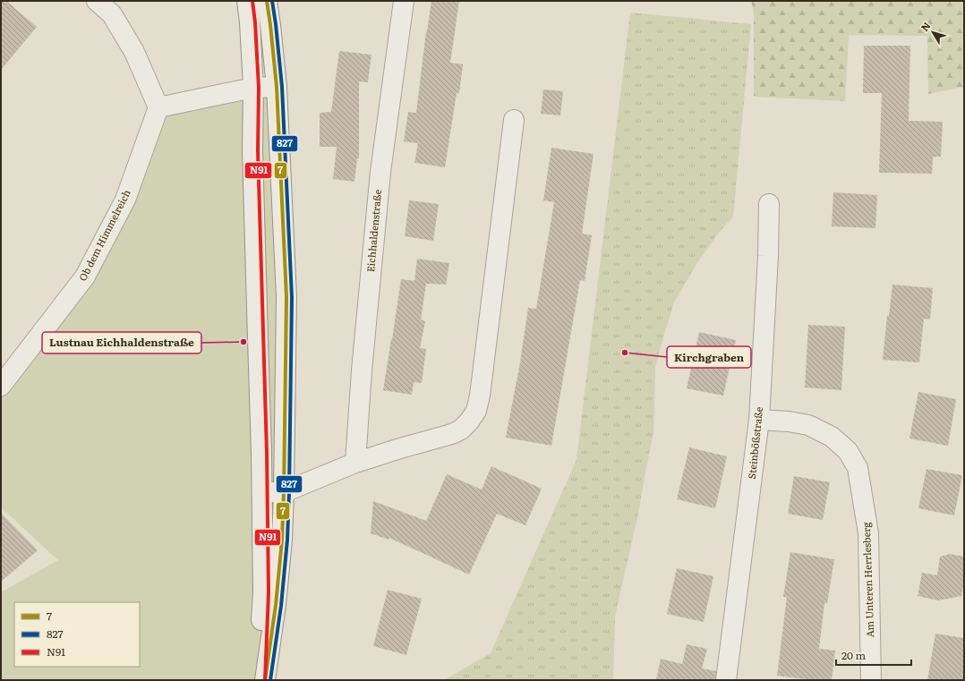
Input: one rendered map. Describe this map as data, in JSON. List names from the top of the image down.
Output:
{
  "streets": {
    "street": [
      "Eichhaldenstraße",
      "Ob dem Himmelreich",
      "Steinbößstraße",
      "Am Unteren Herrlesberg"
    ]
  },
  "crossings": [
    ["Steinbößstraße", "Am Unteren Herrlesberg"]
  ],
  "places": ["Lustnau Eichhaldenstraße", "Kirchgraben"],
  "lines": ["transit line 7", "transit line 827", "transit line N91"],
  "legend": ["7", "827", "N91"],
  "scale_bar": "20 m",
  "north": "top left"
}
